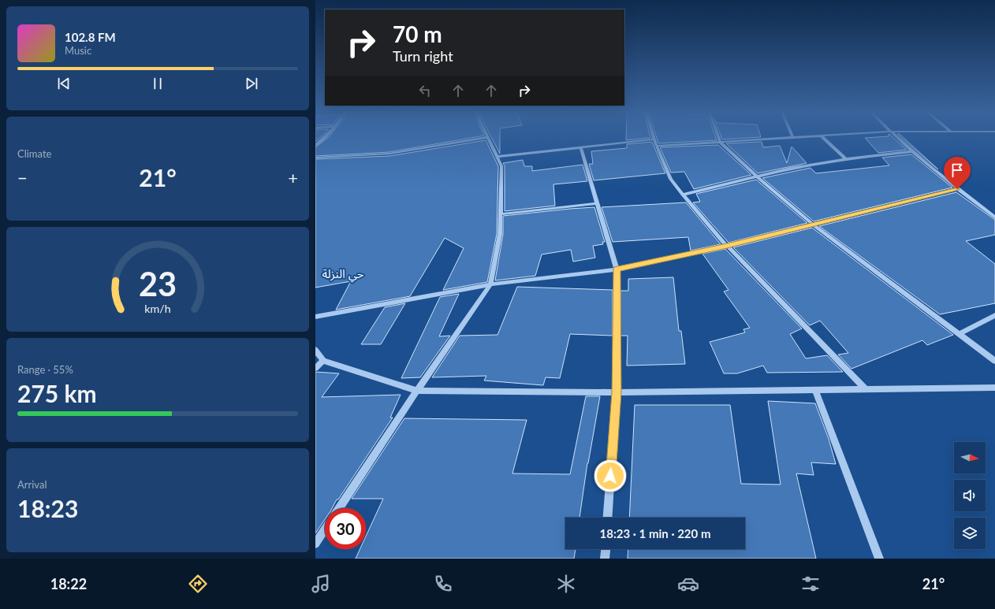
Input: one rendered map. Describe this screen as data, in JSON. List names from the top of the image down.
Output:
{
  "districts": ["حي النزلة"],
  "north": "right",
  "page": {
    "turn": ["70 m", "Turn right"],
    "song": ["102.8 FM", "Music"],
    "tile": [
      "Climate",
      ["Range · 55%", "275 km"],
      ["Arrival", "18:23"]
    ],
    "heat": ["−", "21°", "+"],
    "limit": "30",
    "trip": "18:23 · 1 min · 220 m",
    "tabs": ["18:22", "21°"],
    "gauge": ["23", "km/h"]
  }
}
